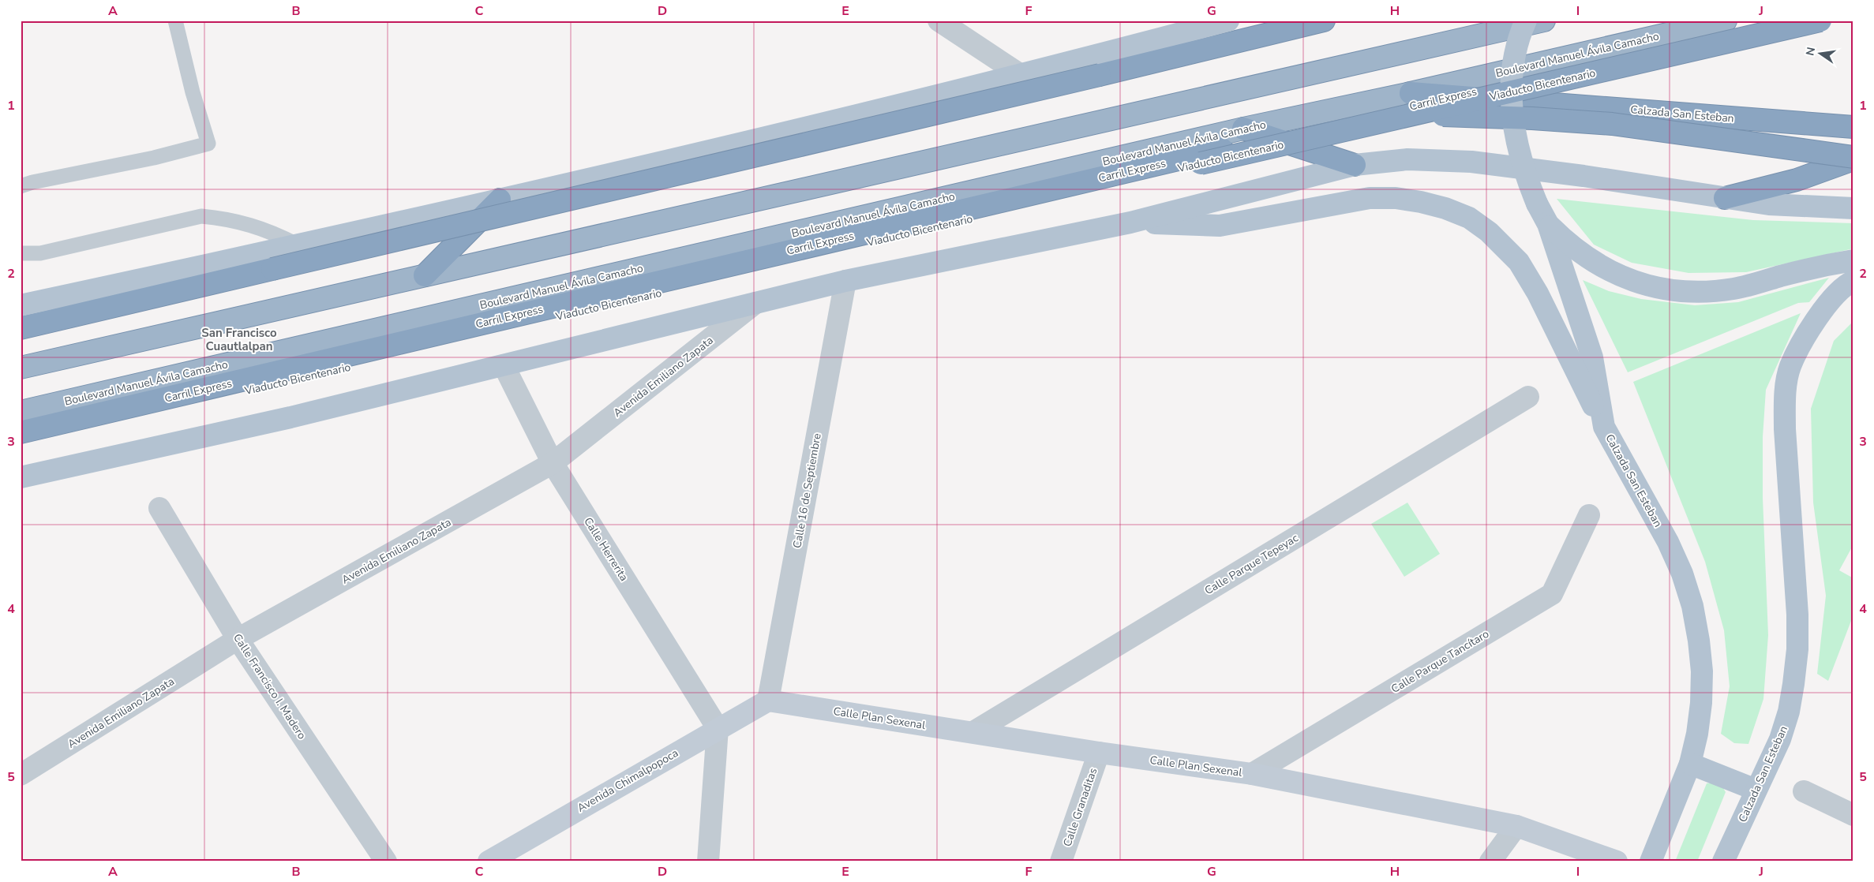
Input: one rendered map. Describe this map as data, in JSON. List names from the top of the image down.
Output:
{
  "streets": {
    "highway": [
      "Boulevard Manuel Ávila Camacho",
      "Viaducto Bicentenario",
      "Carril Express",
      "Calzada San Esteban"
    ],
    "main road": ["Calle Plan Sexenal", "Avenida Chimalpopoca"],
    "street": [
      "Avenida Emiliano Zapata",
      "Calle 16 de Septiembre",
      "Calle Herrerita",
      "Calle Parque Tepeyac",
      "Calle Parque Tancítaro",
      "Calle Francisco I. Madero",
      "Calle Granaditas"
    ]
  },
  "crossings": [
    ["Boulevard Manuel Ávila Camacho", "Calzada San Esteban"],
    ["Avenida Emiliano Zapata", "Calle Herrerita"],
    ["Avenida Emiliano Zapata", "Calle Francisco I. Madero"],
    ["Calle 16 de Septiembre", "Calle Plan Sexenal"],
    ["Calle 16 de Septiembre", "Avenida Chimalpopoca"],
    ["Calle Herrerita", "Avenida Chimalpopoca"],
    ["Calle Parque Tepeyac", "Calle Plan Sexenal"],
    ["Calle Parque Tancítaro", "Calle Plan Sexenal"],
    ["Calle Plan Sexenal", "Avenida Chimalpopoca"],
    ["Calle Plan Sexenal", "Calle Granaditas"]
  ],
  "districts": ["San Francisco Cuautlalpan"],
  "north": "left",
  "grid": {
    "columns": [
      "A",
      "B",
      "C",
      "D",
      "E",
      "F",
      "G",
      "H",
      "I",
      "J"
    ],
    "rows": [
      "1",
      "2",
      "3",
      "4",
      "5"
    ]
  }
}
